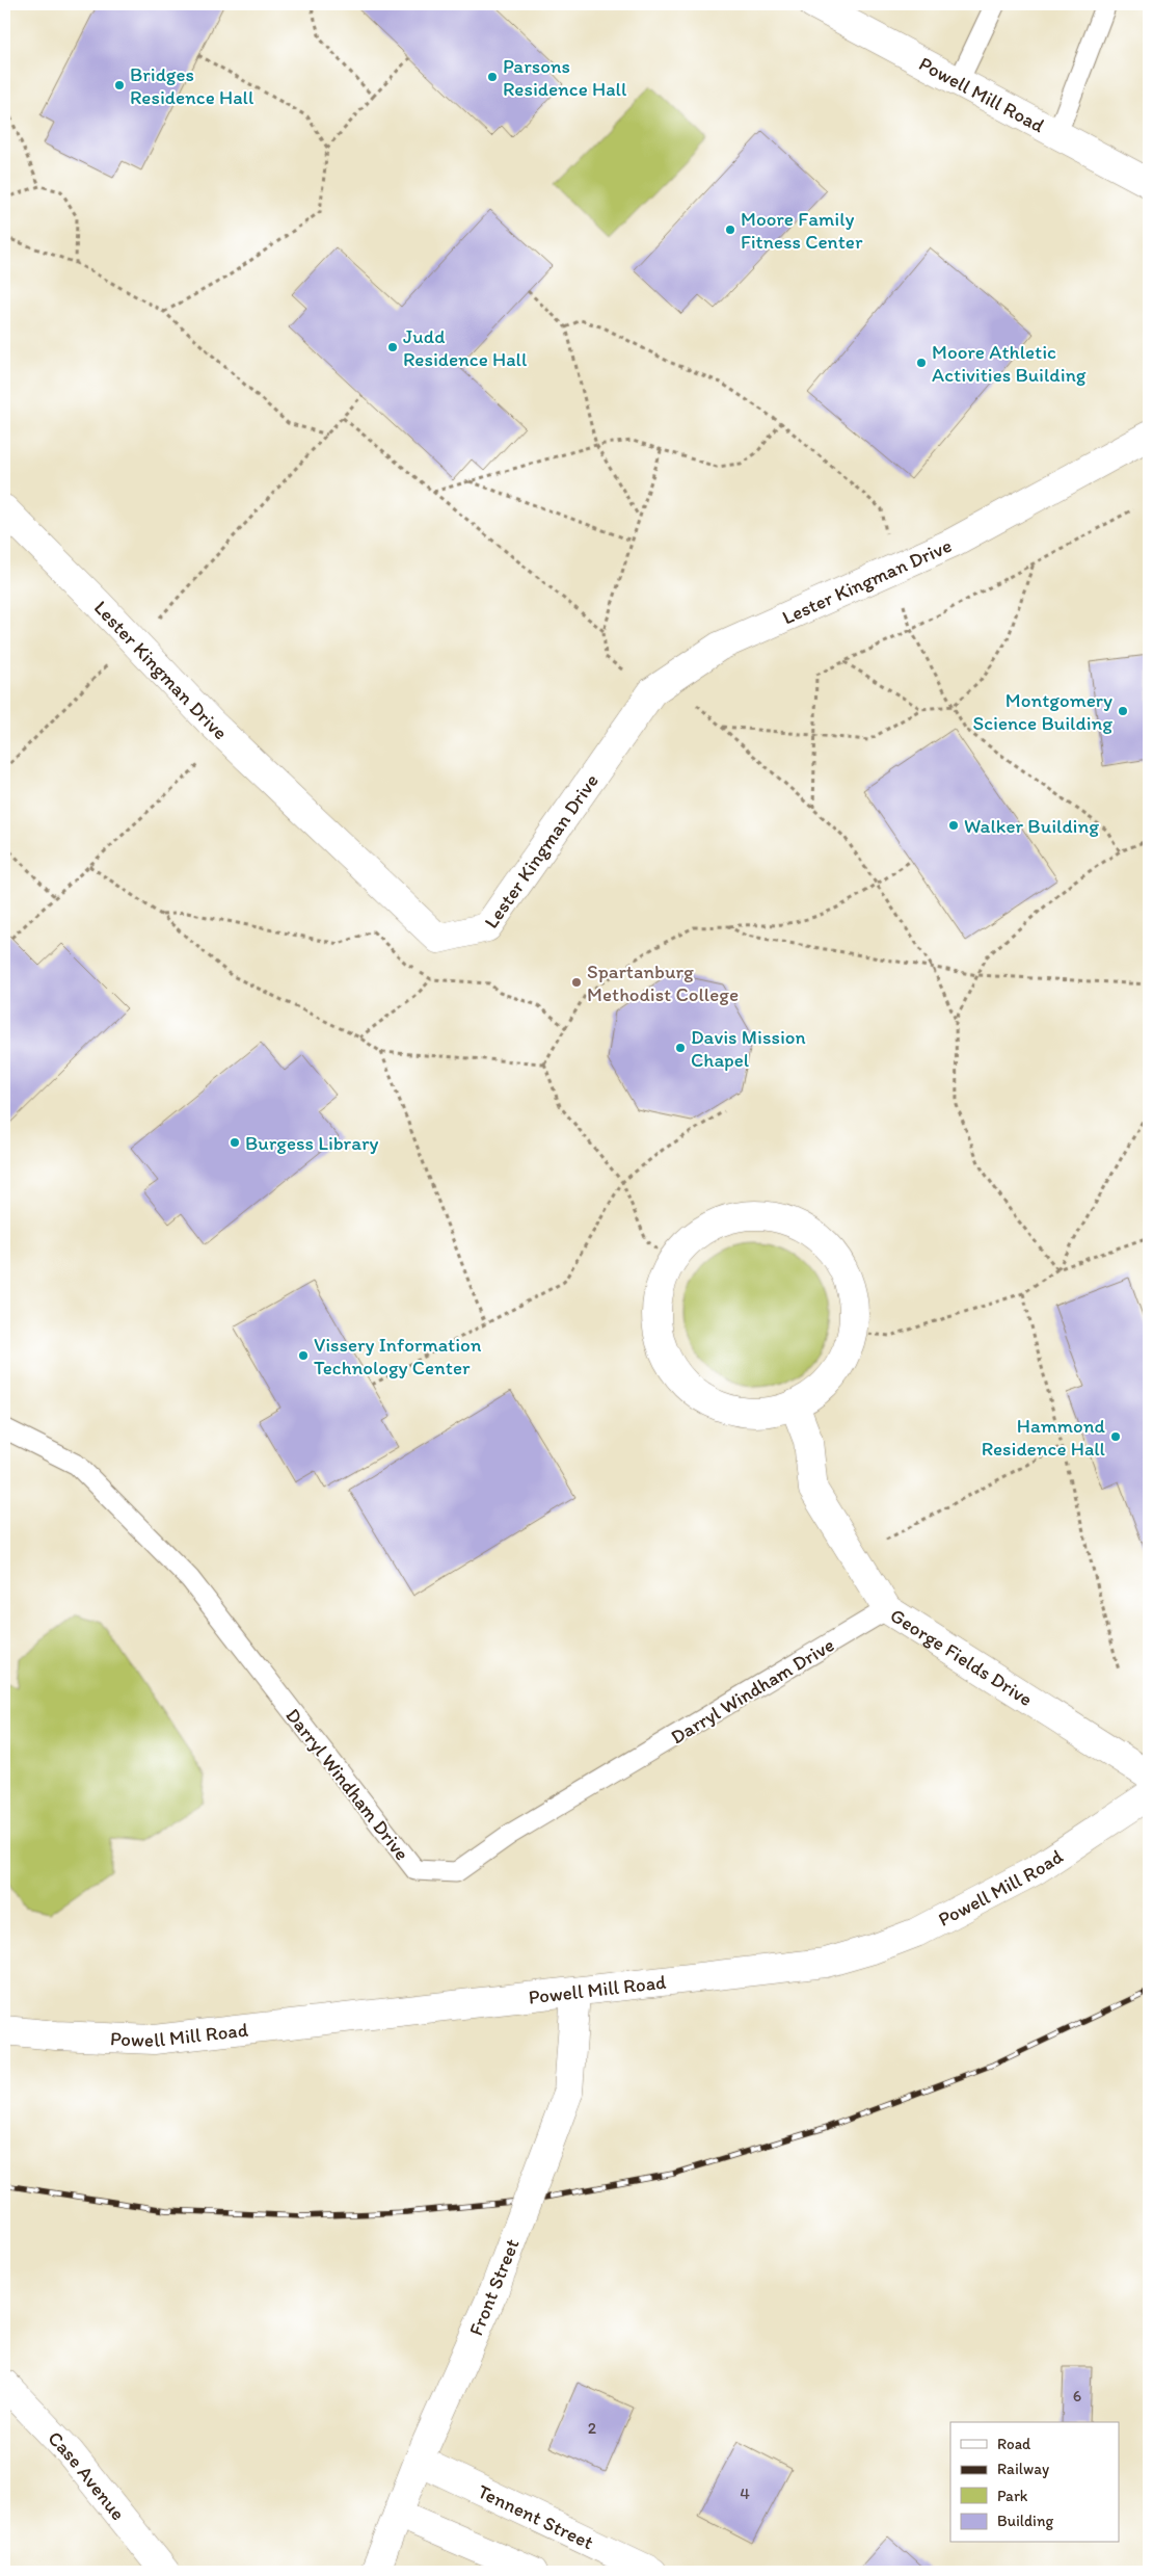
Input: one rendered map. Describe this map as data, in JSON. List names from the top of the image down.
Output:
{
  "streets": {
    "street": [
      "Powell Mill Road",
      "Lester Kingman Drive",
      "George Fields Drive",
      "Front Street",
      "Case Avenue",
      "Tennent Street"
    ],
    "lane": ["Darryl Windham Drive"]
  },
  "crossings": [
    ["Powell Mill Road", "Front Street"],
    ["George Fields Drive", "Darryl Windham Drive"],
    ["Front Street", "Tennent Street"]
  ],
  "places": [
    "Parsons Residence Hall",
    "Bridges Residence Hall",
    "Moore Family Fitness Center",
    "Judd Residence Hall",
    "Moore Athletic Activities Building",
    "Montgomery Science Building",
    "Walker Building",
    "Spartanburg Methodist College",
    "Davis Mission Chapel",
    "Burgess Library",
    "Vissery Information Technology Center",
    "Hammond Residence Hall"
  ],
  "house_numbers": ["6", "2", "4"],
  "legend": [
    "Road",
    "Railway",
    "Park",
    "Building"
  ]
}
